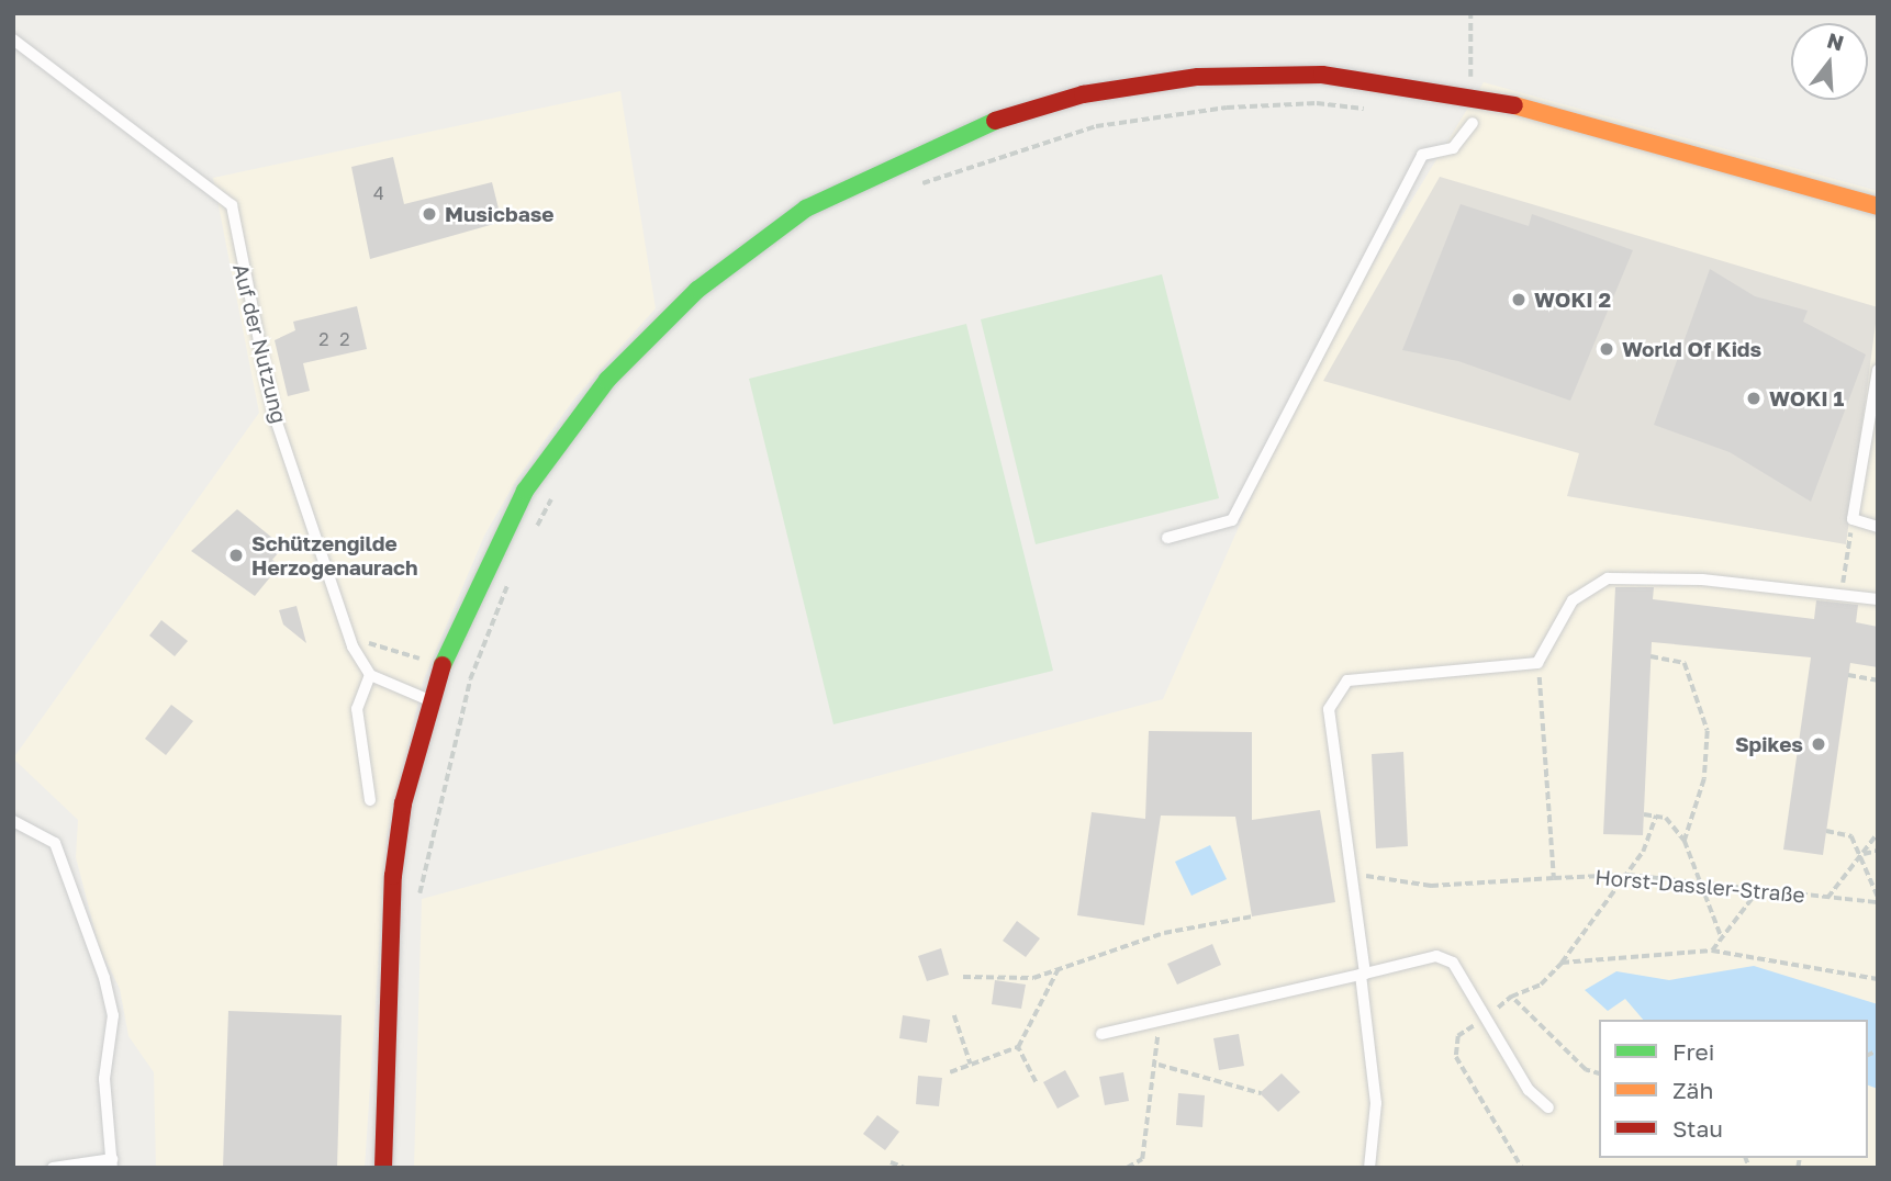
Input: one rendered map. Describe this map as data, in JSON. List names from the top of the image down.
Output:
{
  "streets": {
    "lane": ["Auf der Nutzung"],
    "path": ["Horst-Dassler-Straße"]
  },
  "places": [
    "Musicbase",
    "WOKI 2",
    "World Of Kids",
    "WOKI 1",
    "Schützengilde Herzogenaurach",
    "Spikes"
  ],
  "house_numbers": ["4", "2", "2"],
  "legend": ["Frei", "Zäh", "Stau"],
  "north": "top"
}
